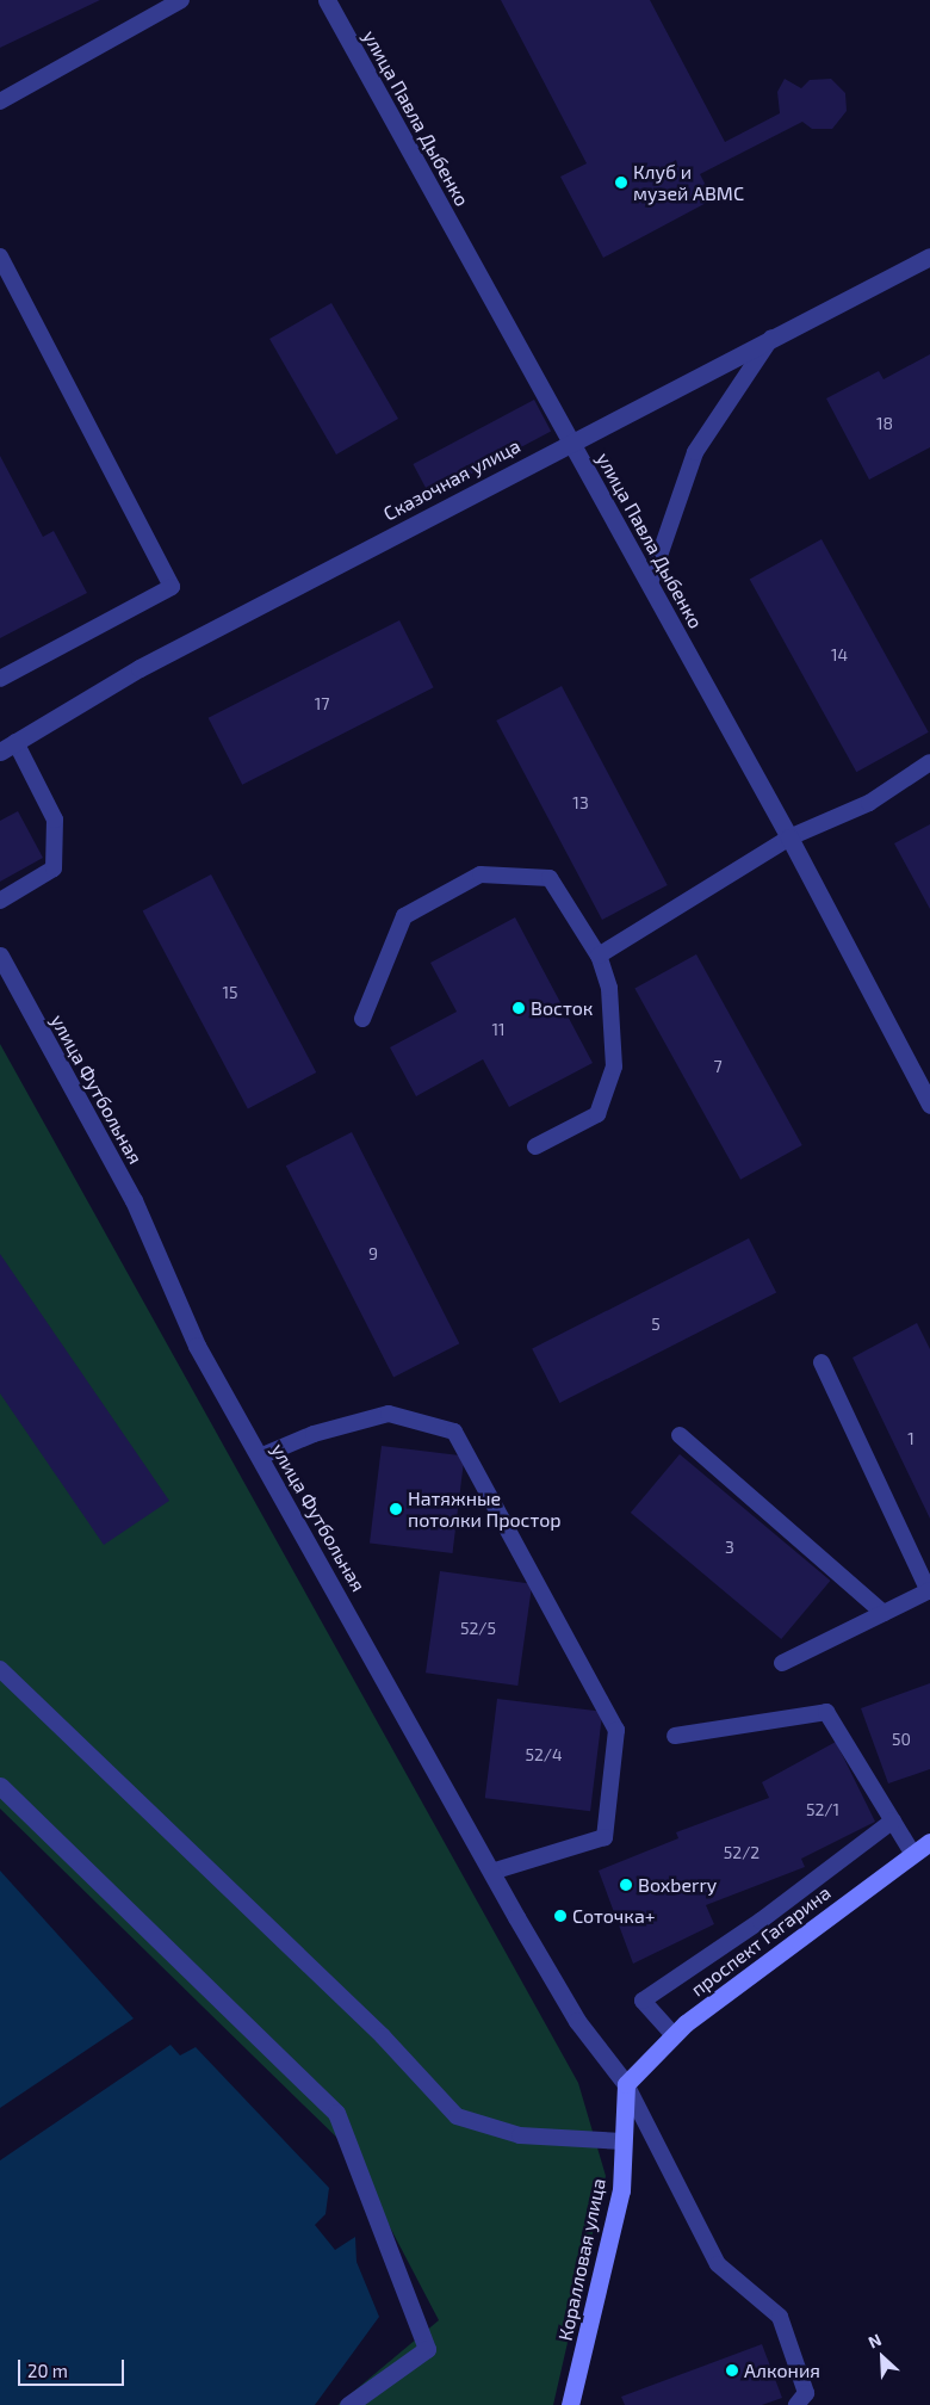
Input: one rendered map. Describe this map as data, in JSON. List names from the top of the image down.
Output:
{
  "streets": {
    "main road": ["проспект Гагарина", "Коралловая улица"],
    "street": ["улица Павла Дыбенко", "Сказочная улица", "улица Футбольная"]
  },
  "crossings": [
    ["улица Павла Дыбенко", "Сказочная улица"],
    ["улица Футбольная", "проспект Гагарина"],
    ["улица Футбольная", "Коралловая улица"],
    ["проспект Гагарина", "Коралловая улица"]
  ],
  "places": [
    "Клуб и музей АВМС",
    "Восток",
    "Натяжные потолки Простор",
    "Boxberry",
    "Соточка+",
    "Алкония"
  ],
  "house_numbers": [
    "18",
    "14",
    "17",
    "13",
    "15",
    "11",
    "7",
    "9",
    "5",
    "1",
    "3",
    "52/5",
    "50",
    "52/4",
    "52/1",
    "52/2"
  ],
  "scale_bar": "20 m",
  "north": "top left"
}
